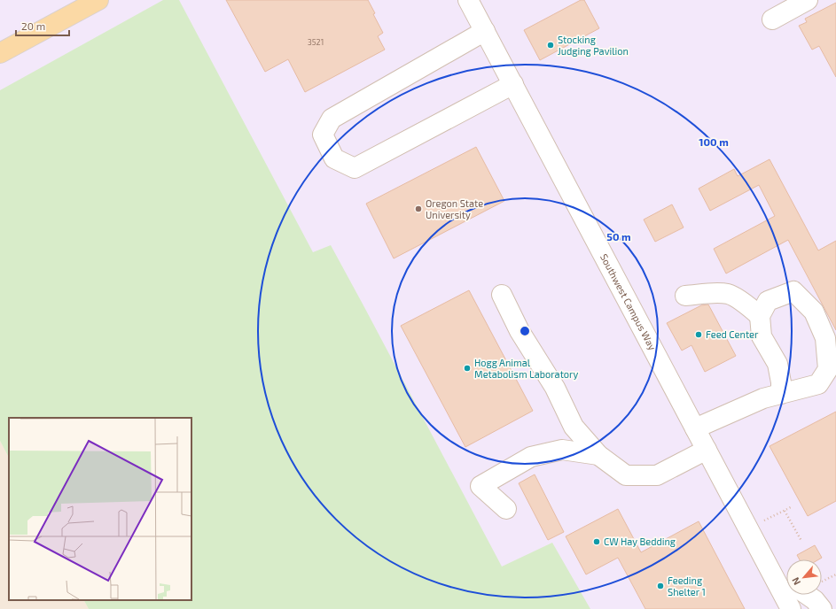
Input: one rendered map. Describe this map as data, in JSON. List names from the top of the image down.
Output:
{
  "streets": {
    "street": ["Southwest Campus Way"]
  },
  "places": [
    "Stocking Judging Pavilion",
    "Oregon State University",
    "Feed Center",
    "Hogg Animal Metabolism Laboratory",
    "CW Hay Bedding",
    "Feeding Shelter 1"
  ],
  "house_numbers": ["3521"],
  "scale_bar": "20 m",
  "north": "bottom left",
  "rings": ["100 m", "50 m"]
}
